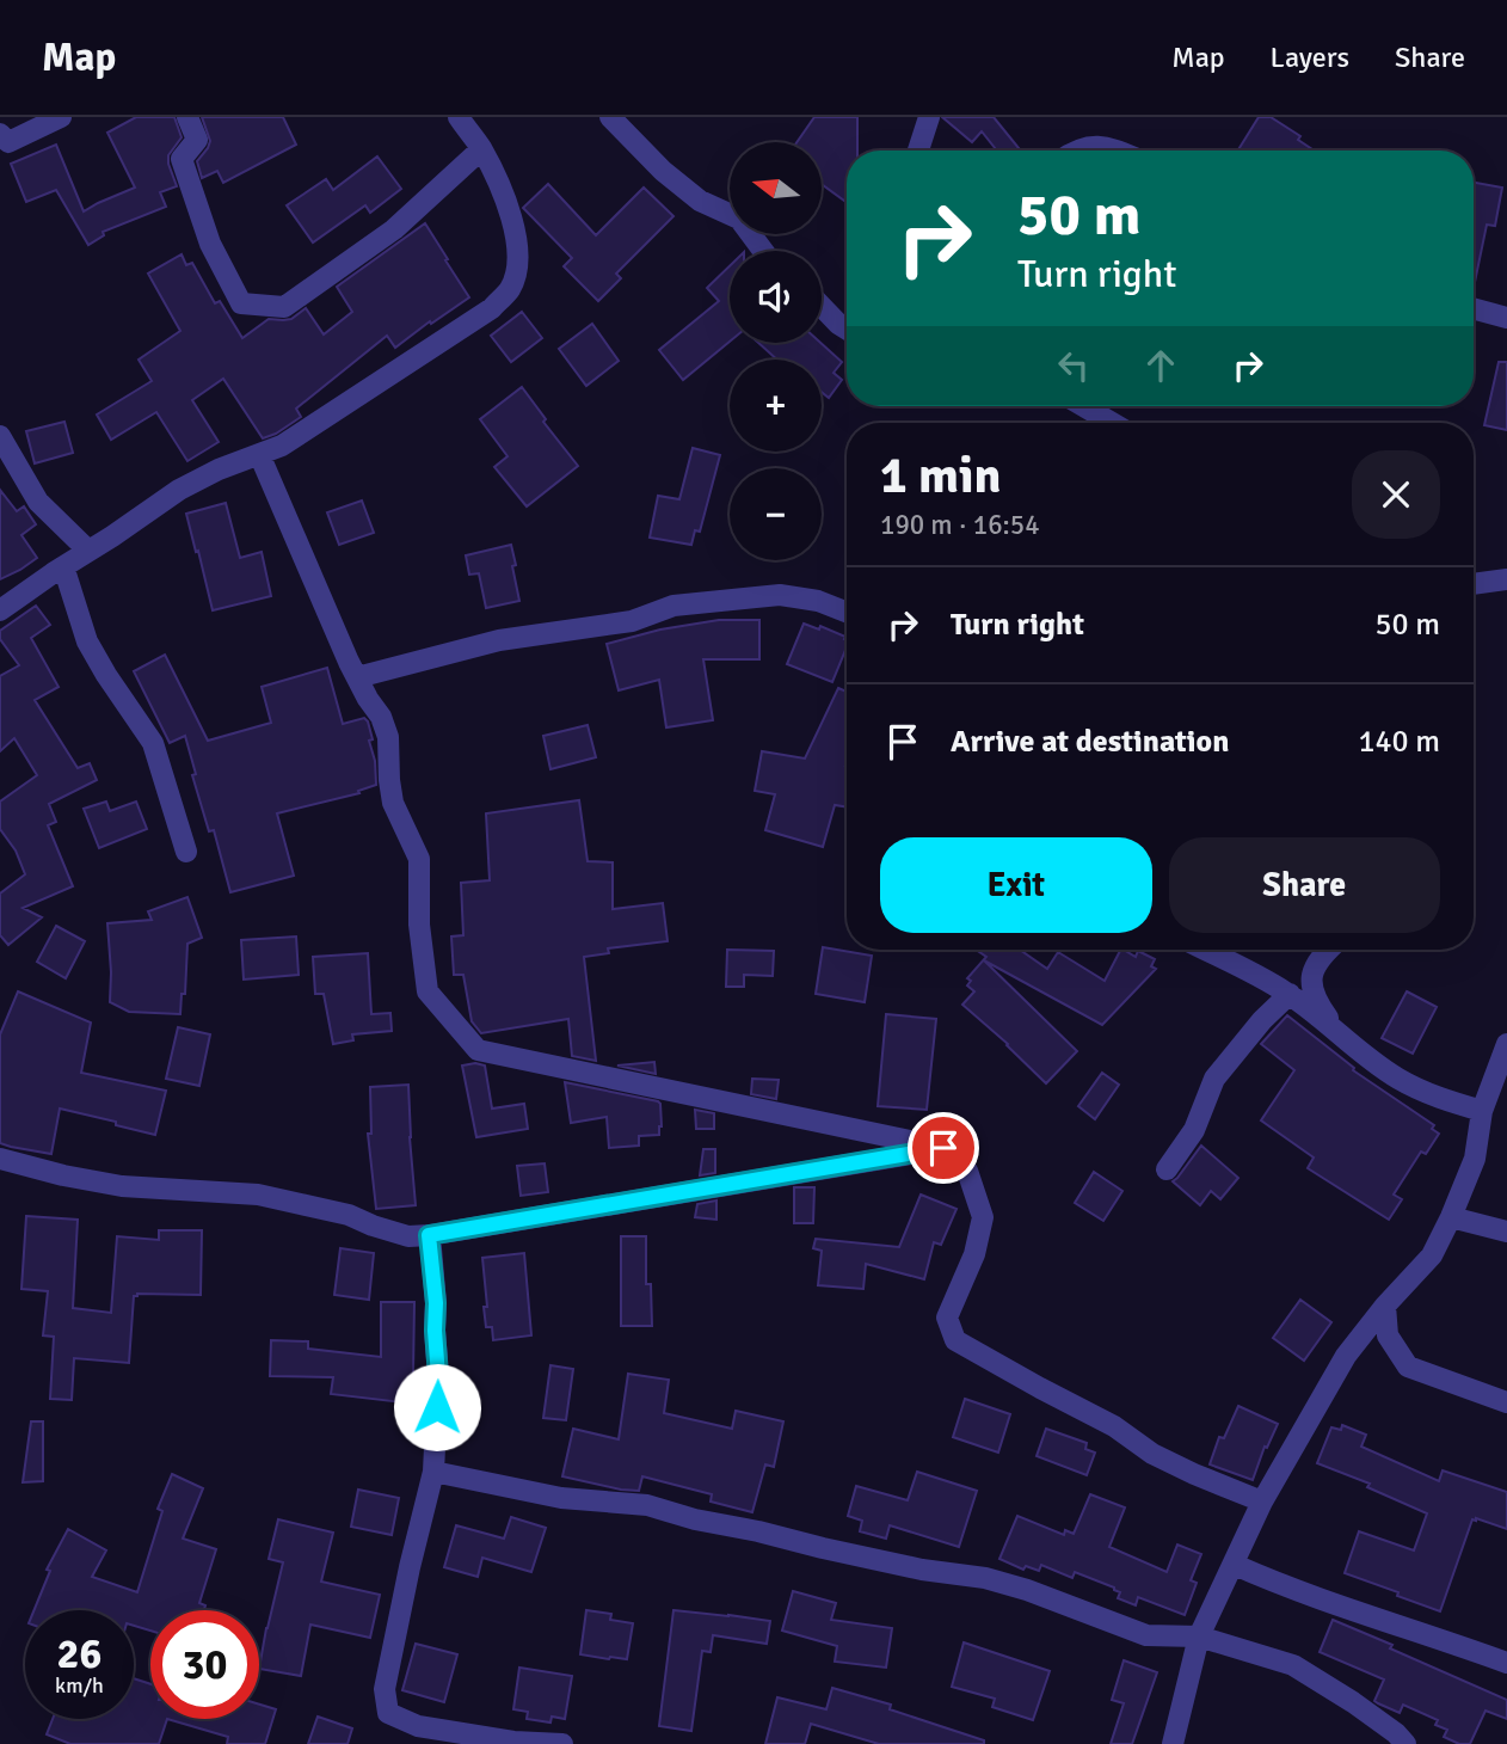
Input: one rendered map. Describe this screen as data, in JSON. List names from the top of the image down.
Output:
{
  "north": "left",
  "page": {
    "header": "Map",
    "nav": ["Map", "Layers", "Share"],
    "map_buttons": ["+", "−"],
    "turn": ["50 m", "Turn right"],
    "heading": ["1 min", "190 m · 16:54"],
    "list": [
      {
        "name": "Turn right",
        "value": "50 m"
      },
      {
        "name": "Arrive at destination",
        "value": "140 m"
      }
    ],
    "buttons": ["Exit", "Share"],
    "speed": "26 km/h",
    "limit": "30"
  }
}
